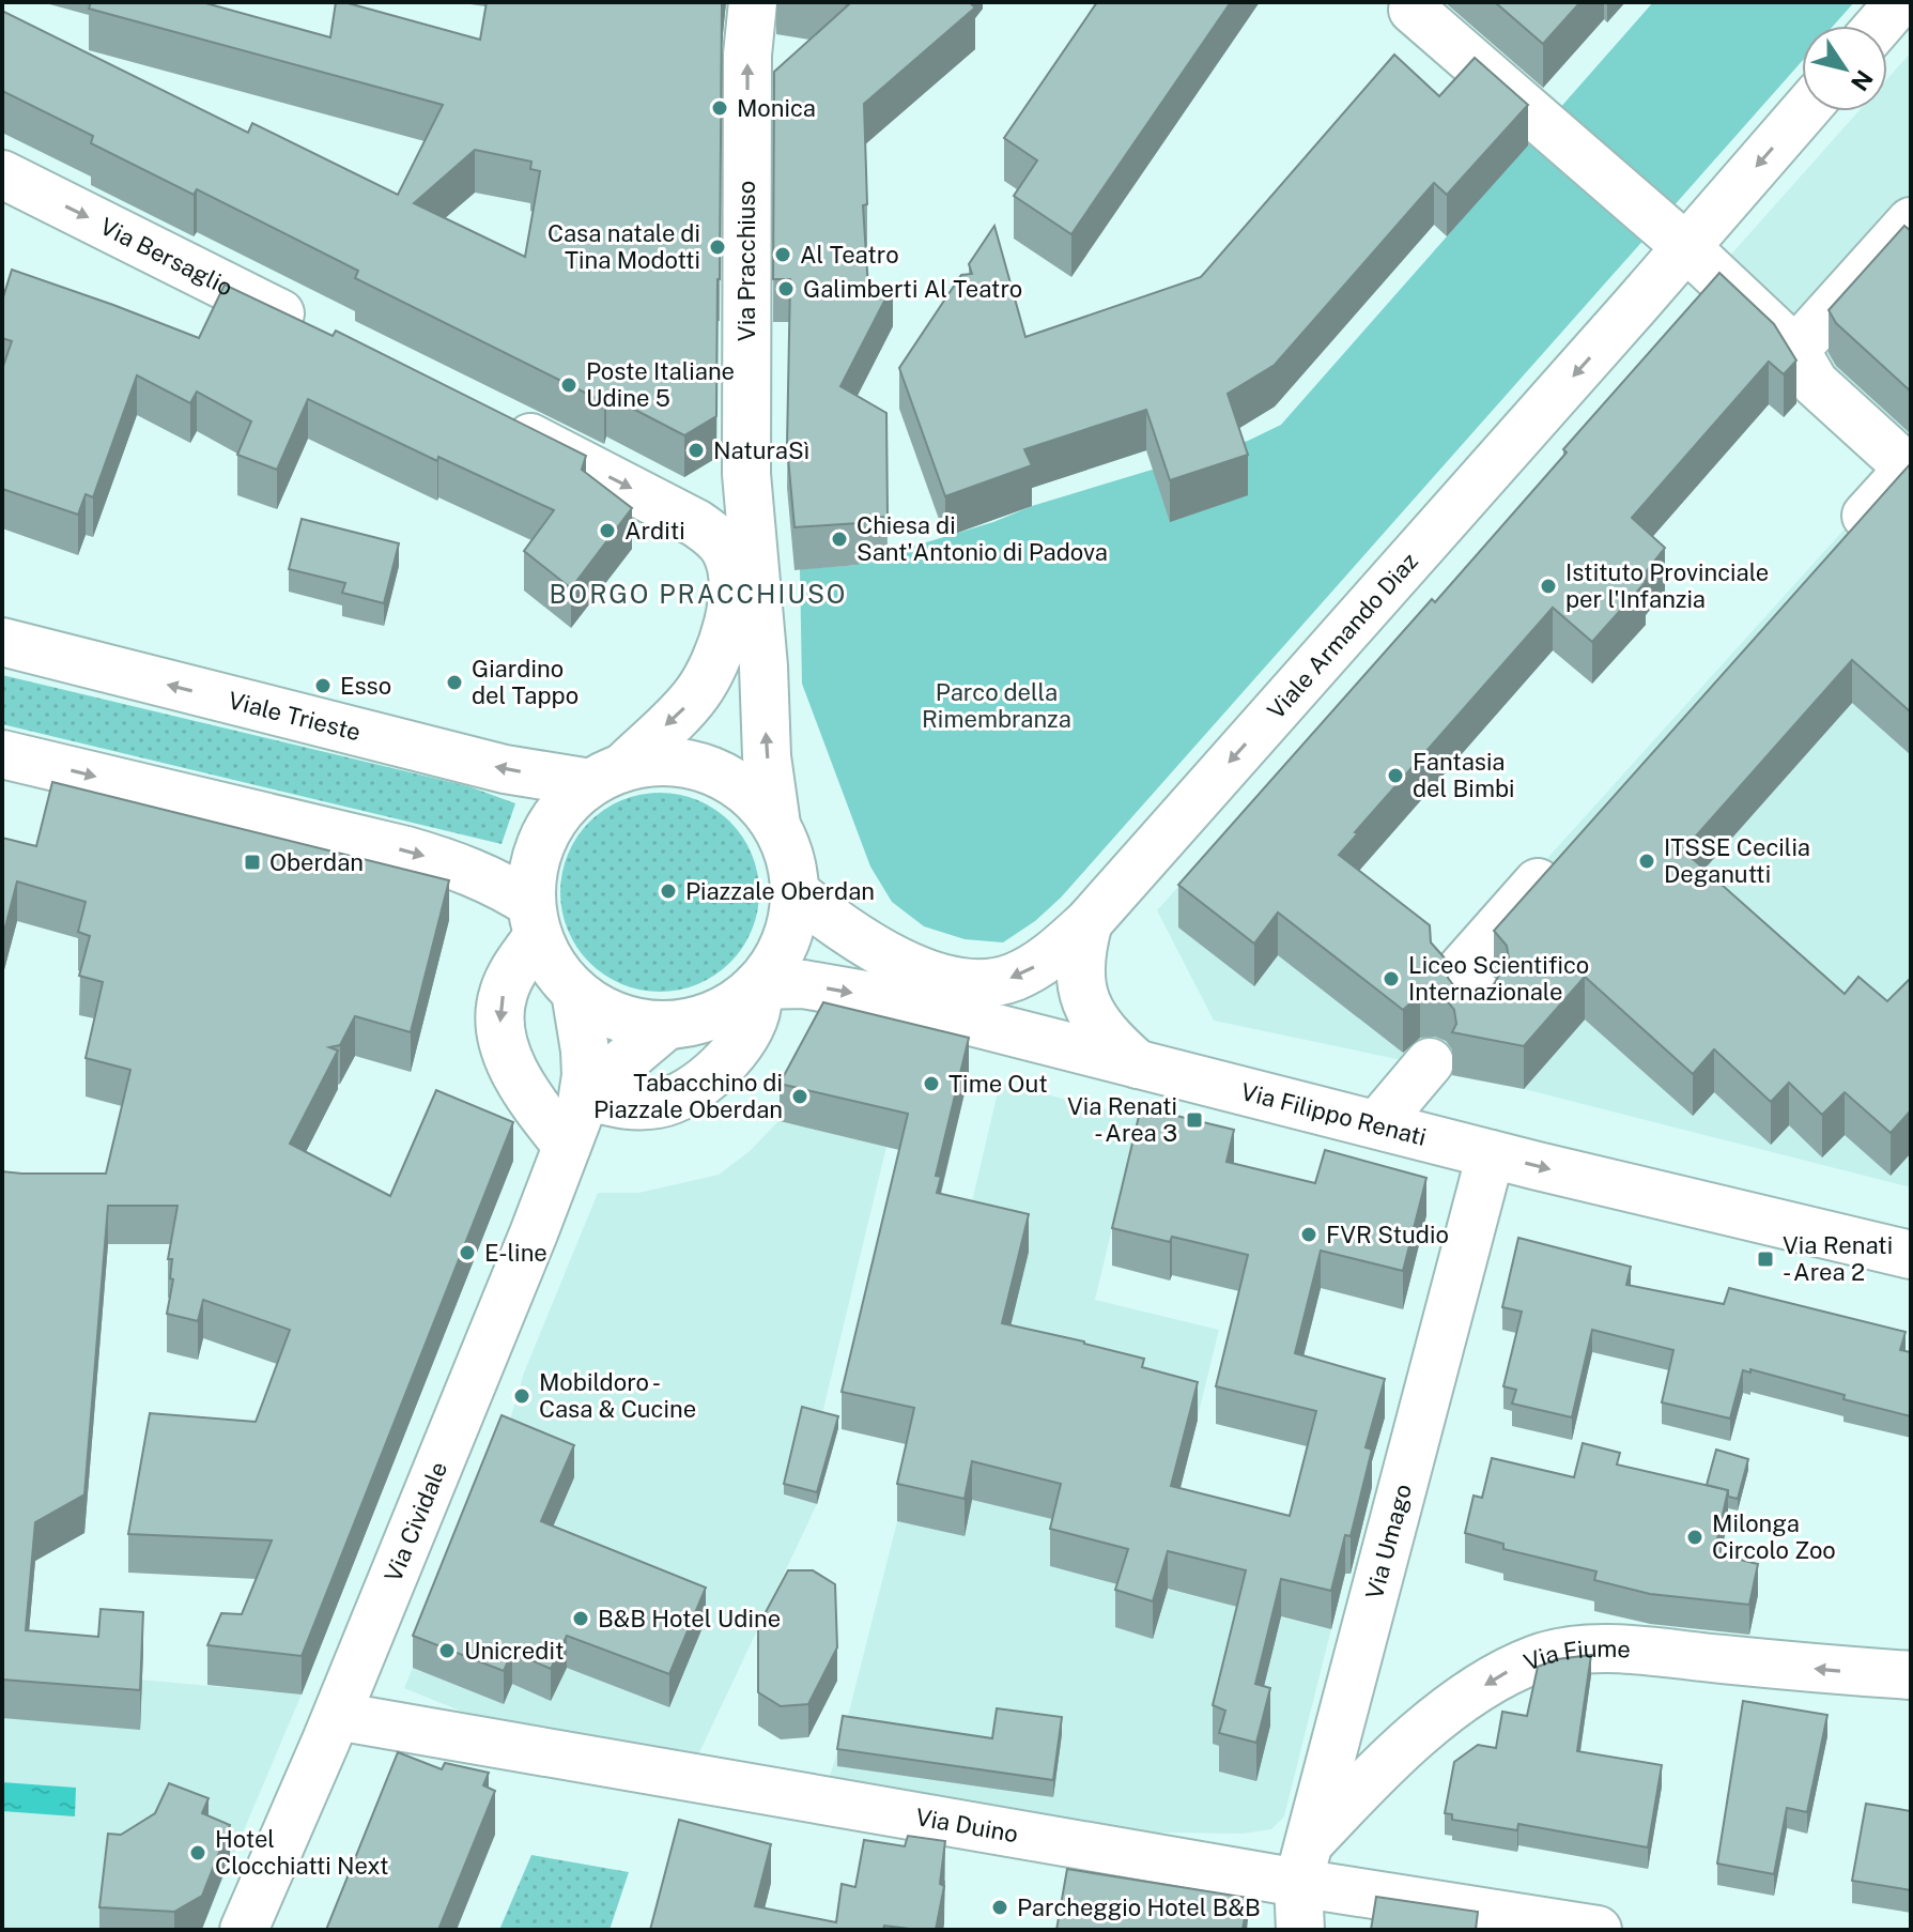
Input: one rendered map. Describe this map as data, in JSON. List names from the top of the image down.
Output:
{
  "streets": {
    "main road": [
      "Via Bersaglio",
      "Via Pracchiuso",
      "Viale Armando Diaz",
      "Viale Trieste",
      "Via Filippo Renati",
      "Via Cividale",
      "Via Umago",
      "Via Fiume",
      "Via Duino"
    ]
  },
  "crossings": [
    ["Via Pracchiuso", "Viale Armando Diaz"],
    ["Via Pracchiuso", "Viale Trieste"],
    ["Via Pracchiuso", "Via Filippo Renati"],
    ["Viale Armando Diaz", "Viale Trieste"],
    ["Viale Armando Diaz", "Via Filippo Renati"],
    ["Viale Trieste", "Via Filippo Renati"],
    ["Via Filippo Renati", "Via Umago"],
    ["Via Cividale", "Via Duino"],
    ["Via Umago", "Via Fiume"],
    ["Via Umago", "Via Duino"],
    ["Via Fiume", "Via Duino"]
  ],
  "one_way": [
    "Via Bersaglio",
    "Via Pracchiuso",
    "Viale Armando Diaz",
    "Via Filippo Renati",
    "Via Fiume"
  ],
  "districts": ["BORGO PRACCHIUSO"],
  "parks": ["Parco della Rimembranza"],
  "places": {
    "other": [
      "Monica",
      "Casa natale di Tina Modotti",
      "Al Teatro",
      "Galimberti Al Teatro",
      "Poste Italiane Udine 5",
      "NaturaSì",
      "Arditi",
      "Chiesa di Sant'Antonio di Padova",
      "Istituto Provinciale per l'Infanzia",
      "Giardino del Tappo",
      "Esso",
      "Fantasia del Bimbi",
      "ITSSE Cecilia Deganutti",
      "Piazzale Oberdan",
      "Liceo Scientifico Internazionale",
      "Time Out",
      "Tabacchino di Piazzale Oberdan",
      "FVR Studio",
      "E-line",
      "Mobildoro - Casa & Cucine",
      "Milonga Circolo Zoo",
      "B&B Hotel Udine",
      "Unicredit",
      "Hotel Clocchiatti Next",
      "Parcheggio Hotel B&B"
    ],
    "transit": ["Oberdan", "Via Renati - Area 3", "Via Renati - Area 2"]
  },
  "north": "bottom right"
}
